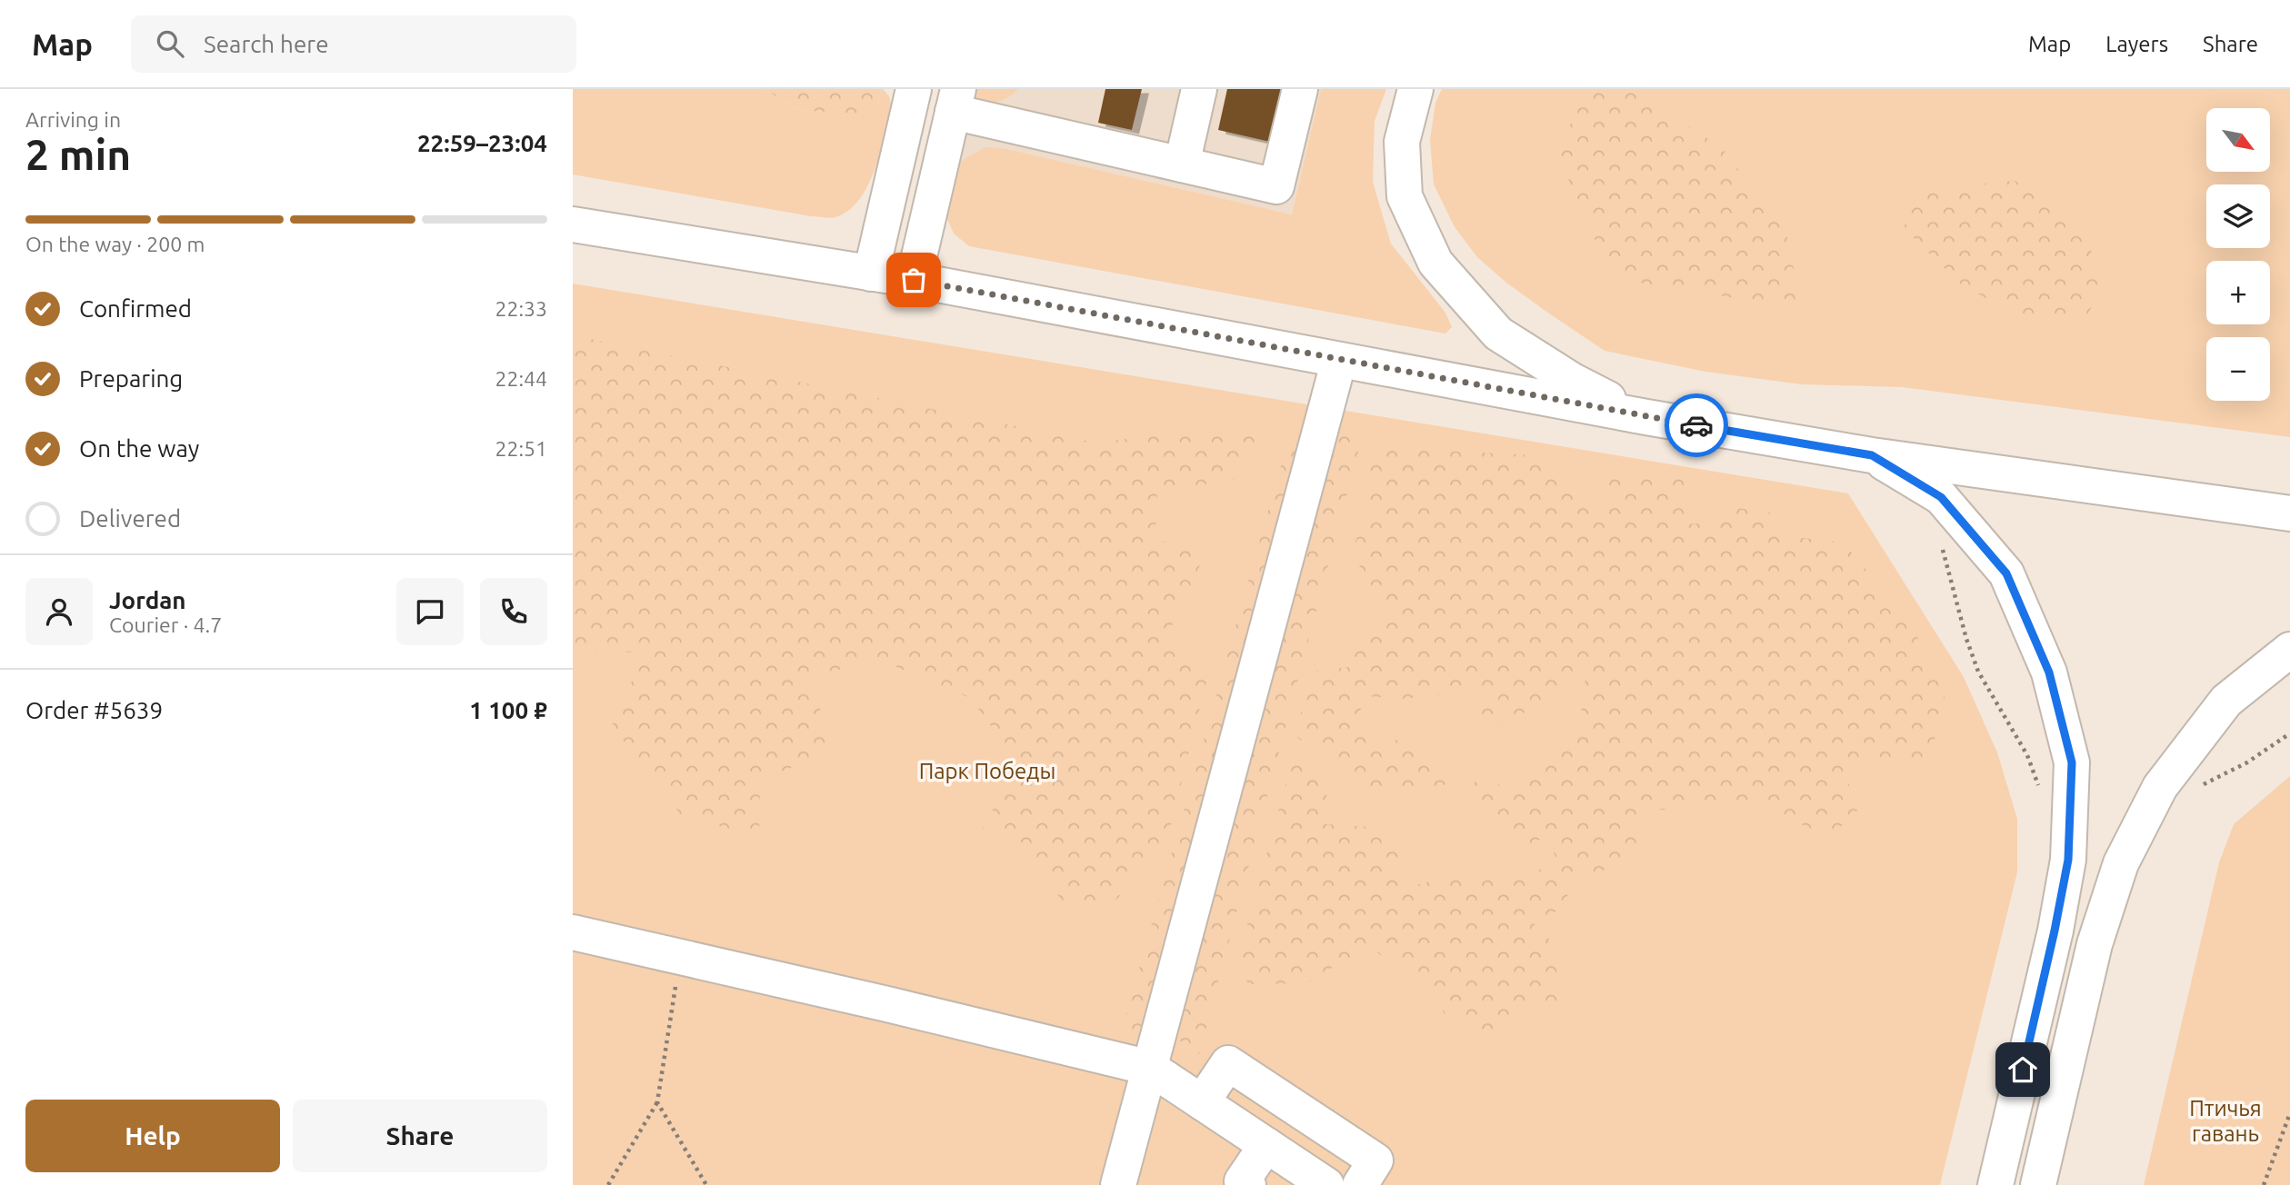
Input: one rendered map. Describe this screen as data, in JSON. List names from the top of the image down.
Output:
{
  "parks": ["Парк Победы", "Птичья гавань"],
  "north": "bottom right",
  "page": {
    "header": "Map",
    "search": "Search here",
    "nav": ["Map", "Layers", "Share"],
    "heading": ["2 min", "Arriving in", "22:59–23:04"],
    "panel": [
      "Jordan",
      "Courier · 4.7",
      "Order #5639",
      "1 100 ₽"
    ],
    "map_buttons": ["+", "−"],
    "bar": "On the way · 200 m",
    "list": [
      ["Confirmed", "22:33"],
      ["Preparing", "22:44"],
      ["On the way", "22:51"],
      "Delivered"
    ],
    "buttons": ["Help", "Share"]
  }
}
